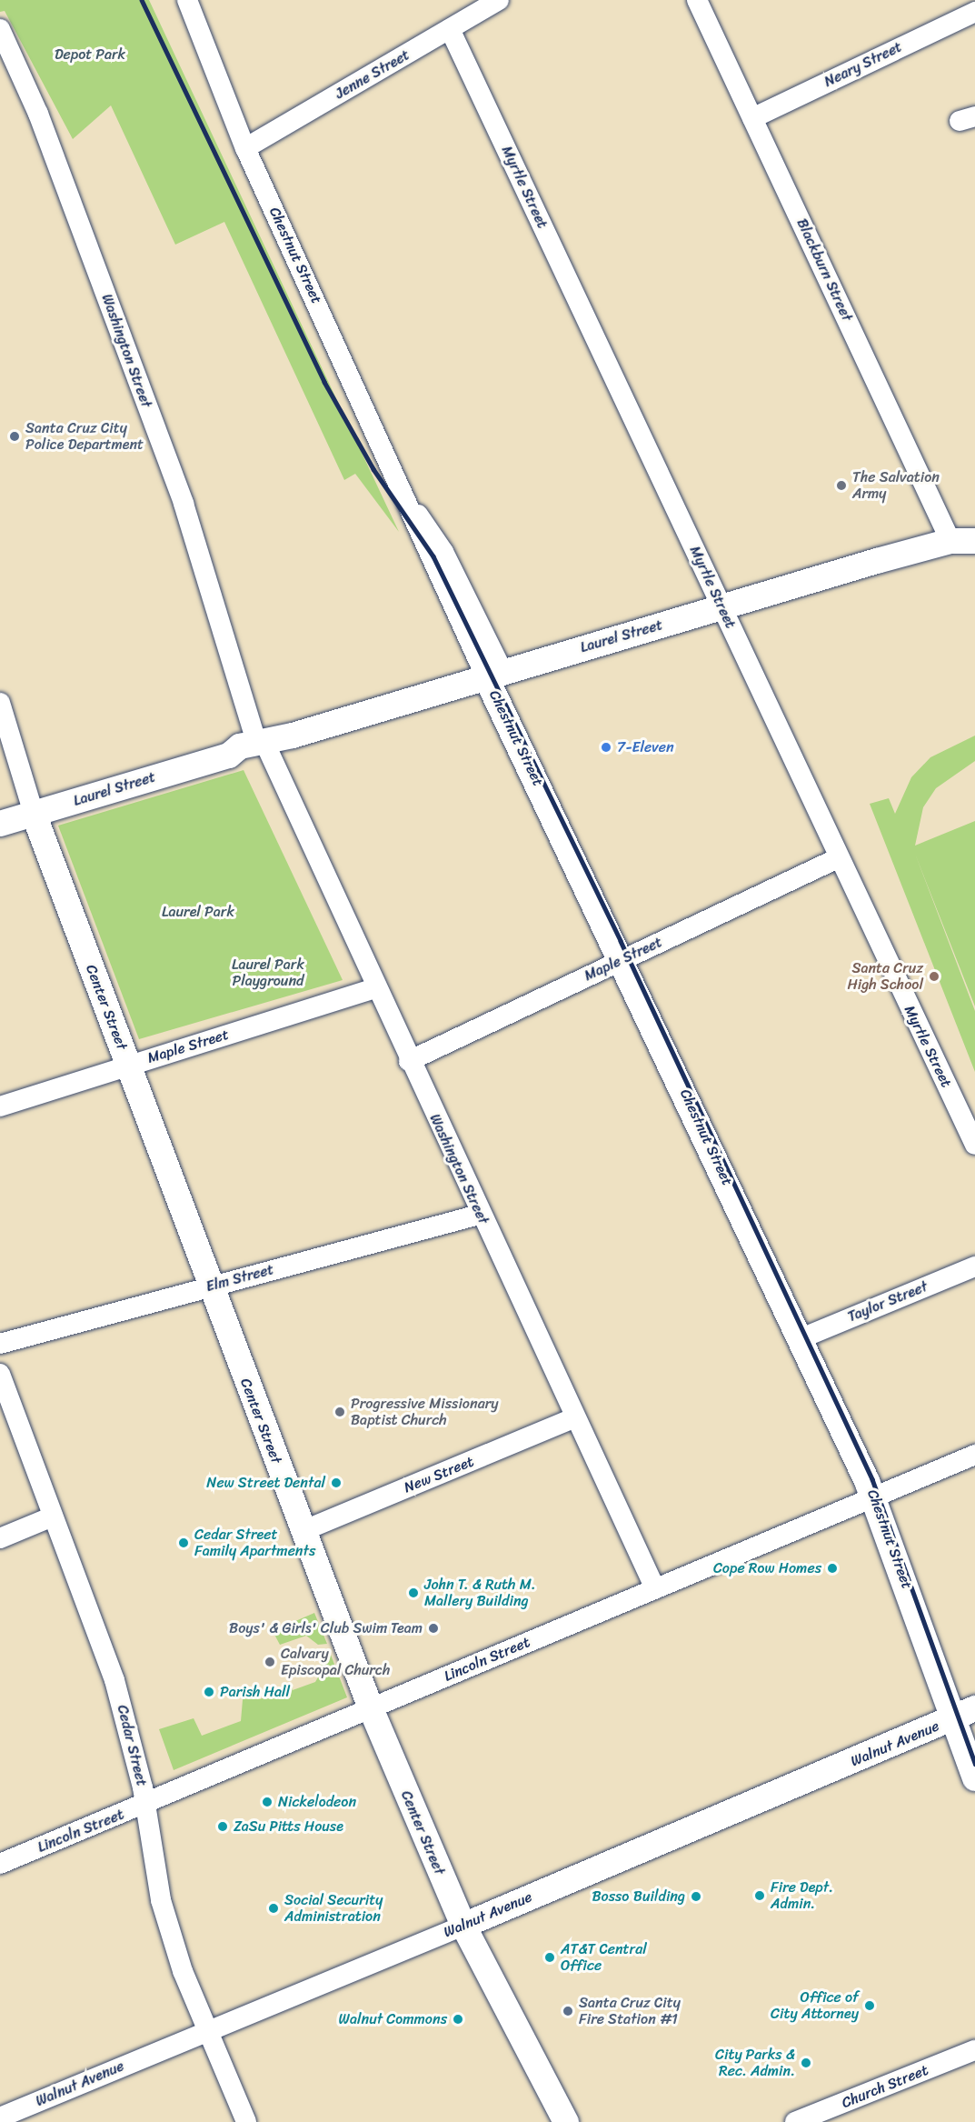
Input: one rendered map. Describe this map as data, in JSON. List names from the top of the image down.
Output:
{
  "streets": {
    "main road": [
      "Chestnut Street",
      "Laurel Street",
      "Center Street",
      "Walnut Avenue"
    ],
    "street": [
      "Neary Street",
      "Jenne Street",
      "Myrtle Street",
      "Blackburn Street",
      "Washington Street",
      "Maple Street",
      "Elm Street",
      "Taylor Street",
      "New Street",
      "Lincoln Street",
      "Cedar Street",
      "Church Street"
    ]
  },
  "crossings": [
    ["Neary Street", "Blackburn Street"],
    ["Jenne Street", "Myrtle Street"],
    ["Jenne Street", "Chestnut Street"],
    ["Myrtle Street", "Laurel Street"],
    ["Myrtle Street", "Maple Street"],
    ["Chestnut Street", "Laurel Street"],
    ["Chestnut Street", "Maple Street"],
    ["Chestnut Street", "Taylor Street"],
    ["Chestnut Street", "Lincoln Street"],
    ["Chestnut Street", "Walnut Avenue"],
    ["Blackburn Street", "Laurel Street"],
    ["Washington Street", "Laurel Street"],
    ["Washington Street", "Maple Street"],
    ["Washington Street", "Elm Street"],
    ["Washington Street", "New Street"],
    ["Washington Street", "Lincoln Street"],
    ["Laurel Street", "Center Street"],
    ["Maple Street", "Center Street"],
    ["Center Street", "Elm Street"],
    ["Center Street", "New Street"],
    ["Center Street", "Lincoln Street"],
    ["Center Street", "Walnut Avenue"],
    ["Lincoln Street", "Cedar Street"],
    ["Walnut Avenue", "Cedar Street"]
  ],
  "parks": ["Depot Park", "Laurel Park", "Laurel Park Playground"],
  "places": [
    "Santa Cruz City Police Department",
    "The Salvation Army",
    "7-Eleven",
    "Santa Cruz High School",
    "Progressive Missionary Baptist Church",
    "New Street Dental",
    "Cedar Street Family Apartments",
    "Cope Row Homes",
    "John T. & Ruth M. Mallery Building",
    "Boys' & Girls' Club Swim Team",
    "Calvary Episcopal Church",
    "Parish Hall",
    "Nickelodeon",
    "ZaSu Pitts House",
    "Fire Dept. Admin.",
    "Bosso Building",
    "Social Security Administration",
    "AT&T Central Office",
    "Office of City Attorney",
    "Santa Cruz City Fire Station #1",
    "Walnut Commons",
    "City Parks & Rec. Admin."
  ]
}
